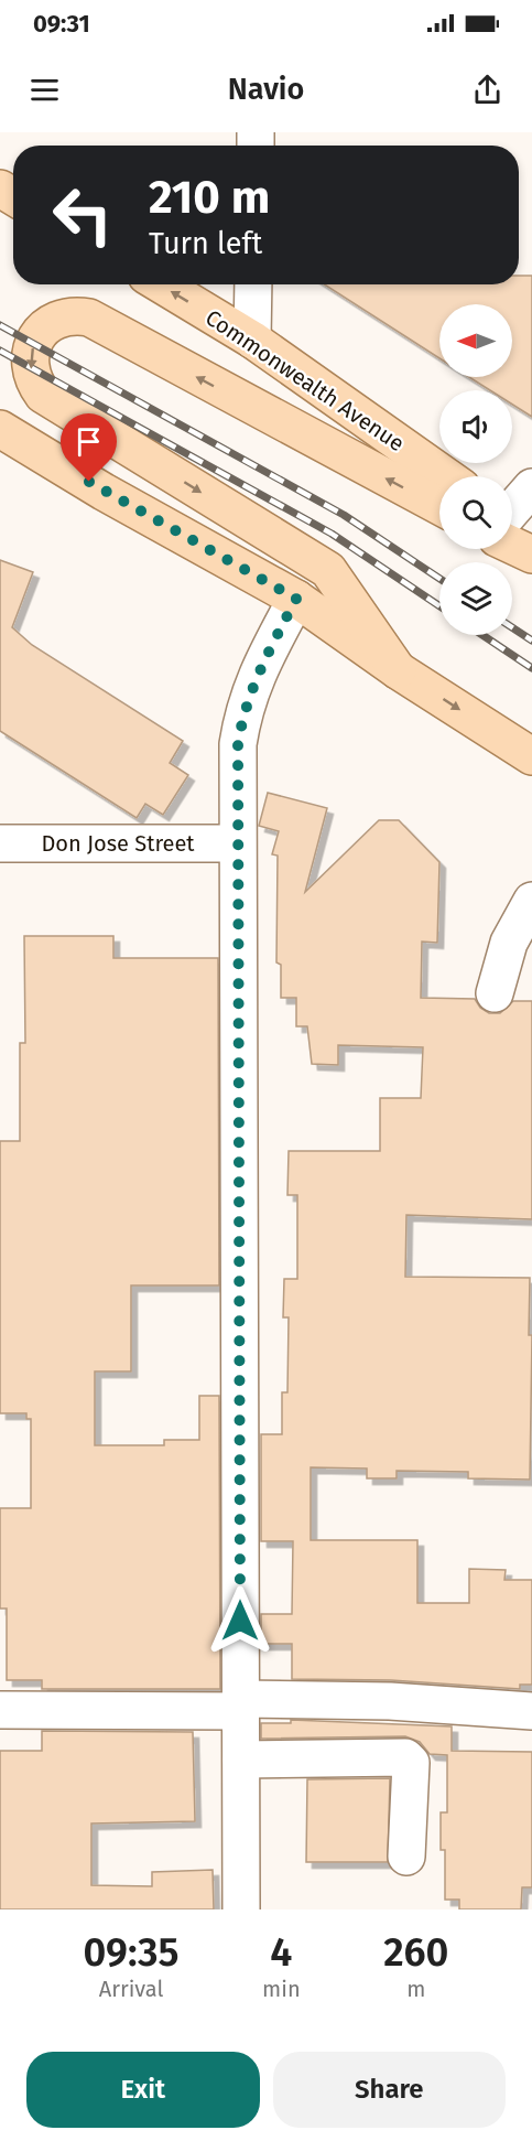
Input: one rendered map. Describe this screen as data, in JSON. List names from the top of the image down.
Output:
{
  "streets": {
    "main road": ["Commonwealth Avenue"],
    "street": ["Don Jose Street"]
  },
  "north": "left",
  "page": {
    "status": "09:31",
    "header": "Navio",
    "turn": ["210 m", "Turn left"],
    "eta": [
      "09:35",
      "Arrival",
      "4",
      "min",
      "260",
      "m"
    ],
    "buttons": ["Exit", "Share"]
  }
}
